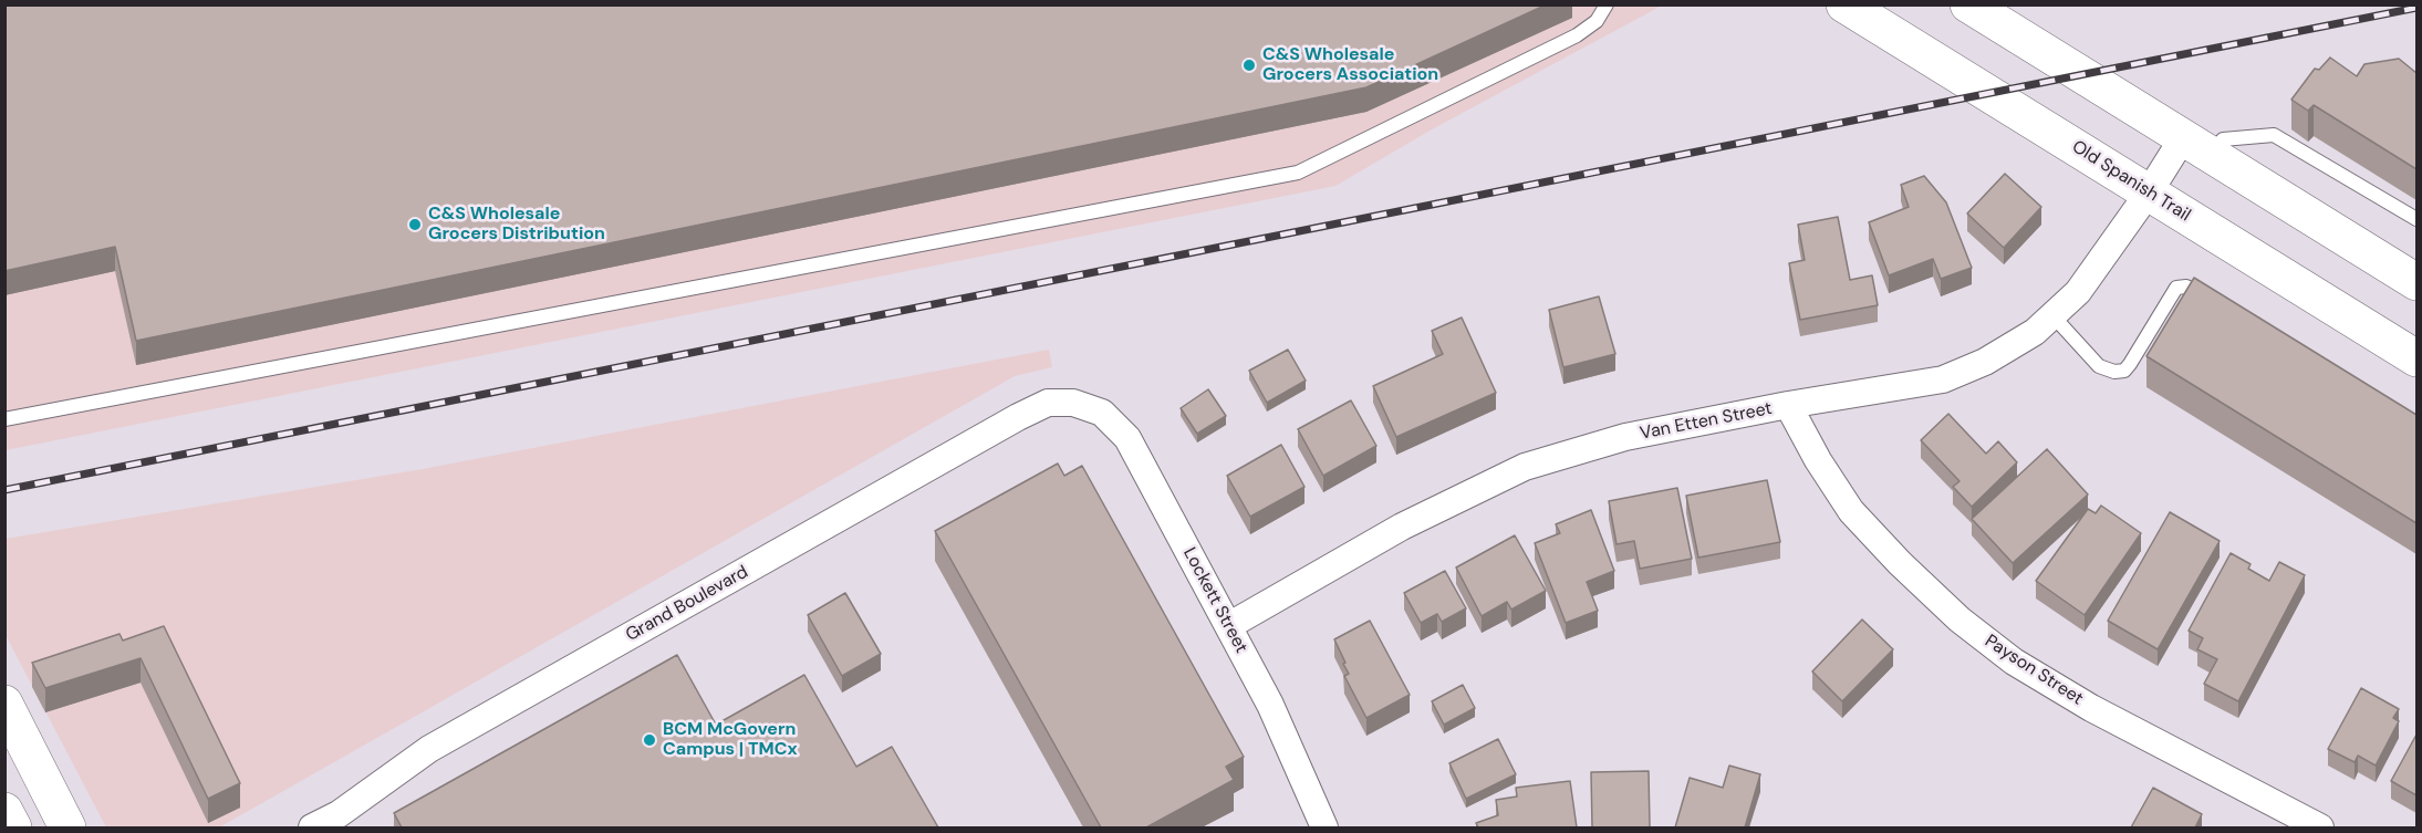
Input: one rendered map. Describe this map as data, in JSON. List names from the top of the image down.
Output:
{
  "streets": {
    "main road": ["Old Spanish Trail"],
    "street": [
      "Van Etten Street",
      "Lockett Street",
      "Grand Boulevard",
      "Payson Street"
    ]
  },
  "crossings": [
    ["Old Spanish Trail", "Van Etten Street"],
    ["Van Etten Street", "Lockett Street"],
    ["Van Etten Street", "Payson Street"],
    ["Lockett Street", "Grand Boulevard"]
  ],
  "places": ["C&S Wholesale Grocers Association", "C&S Wholesale Grocers Distribution", "BCM McGovern Campus | TMCx"]
}
